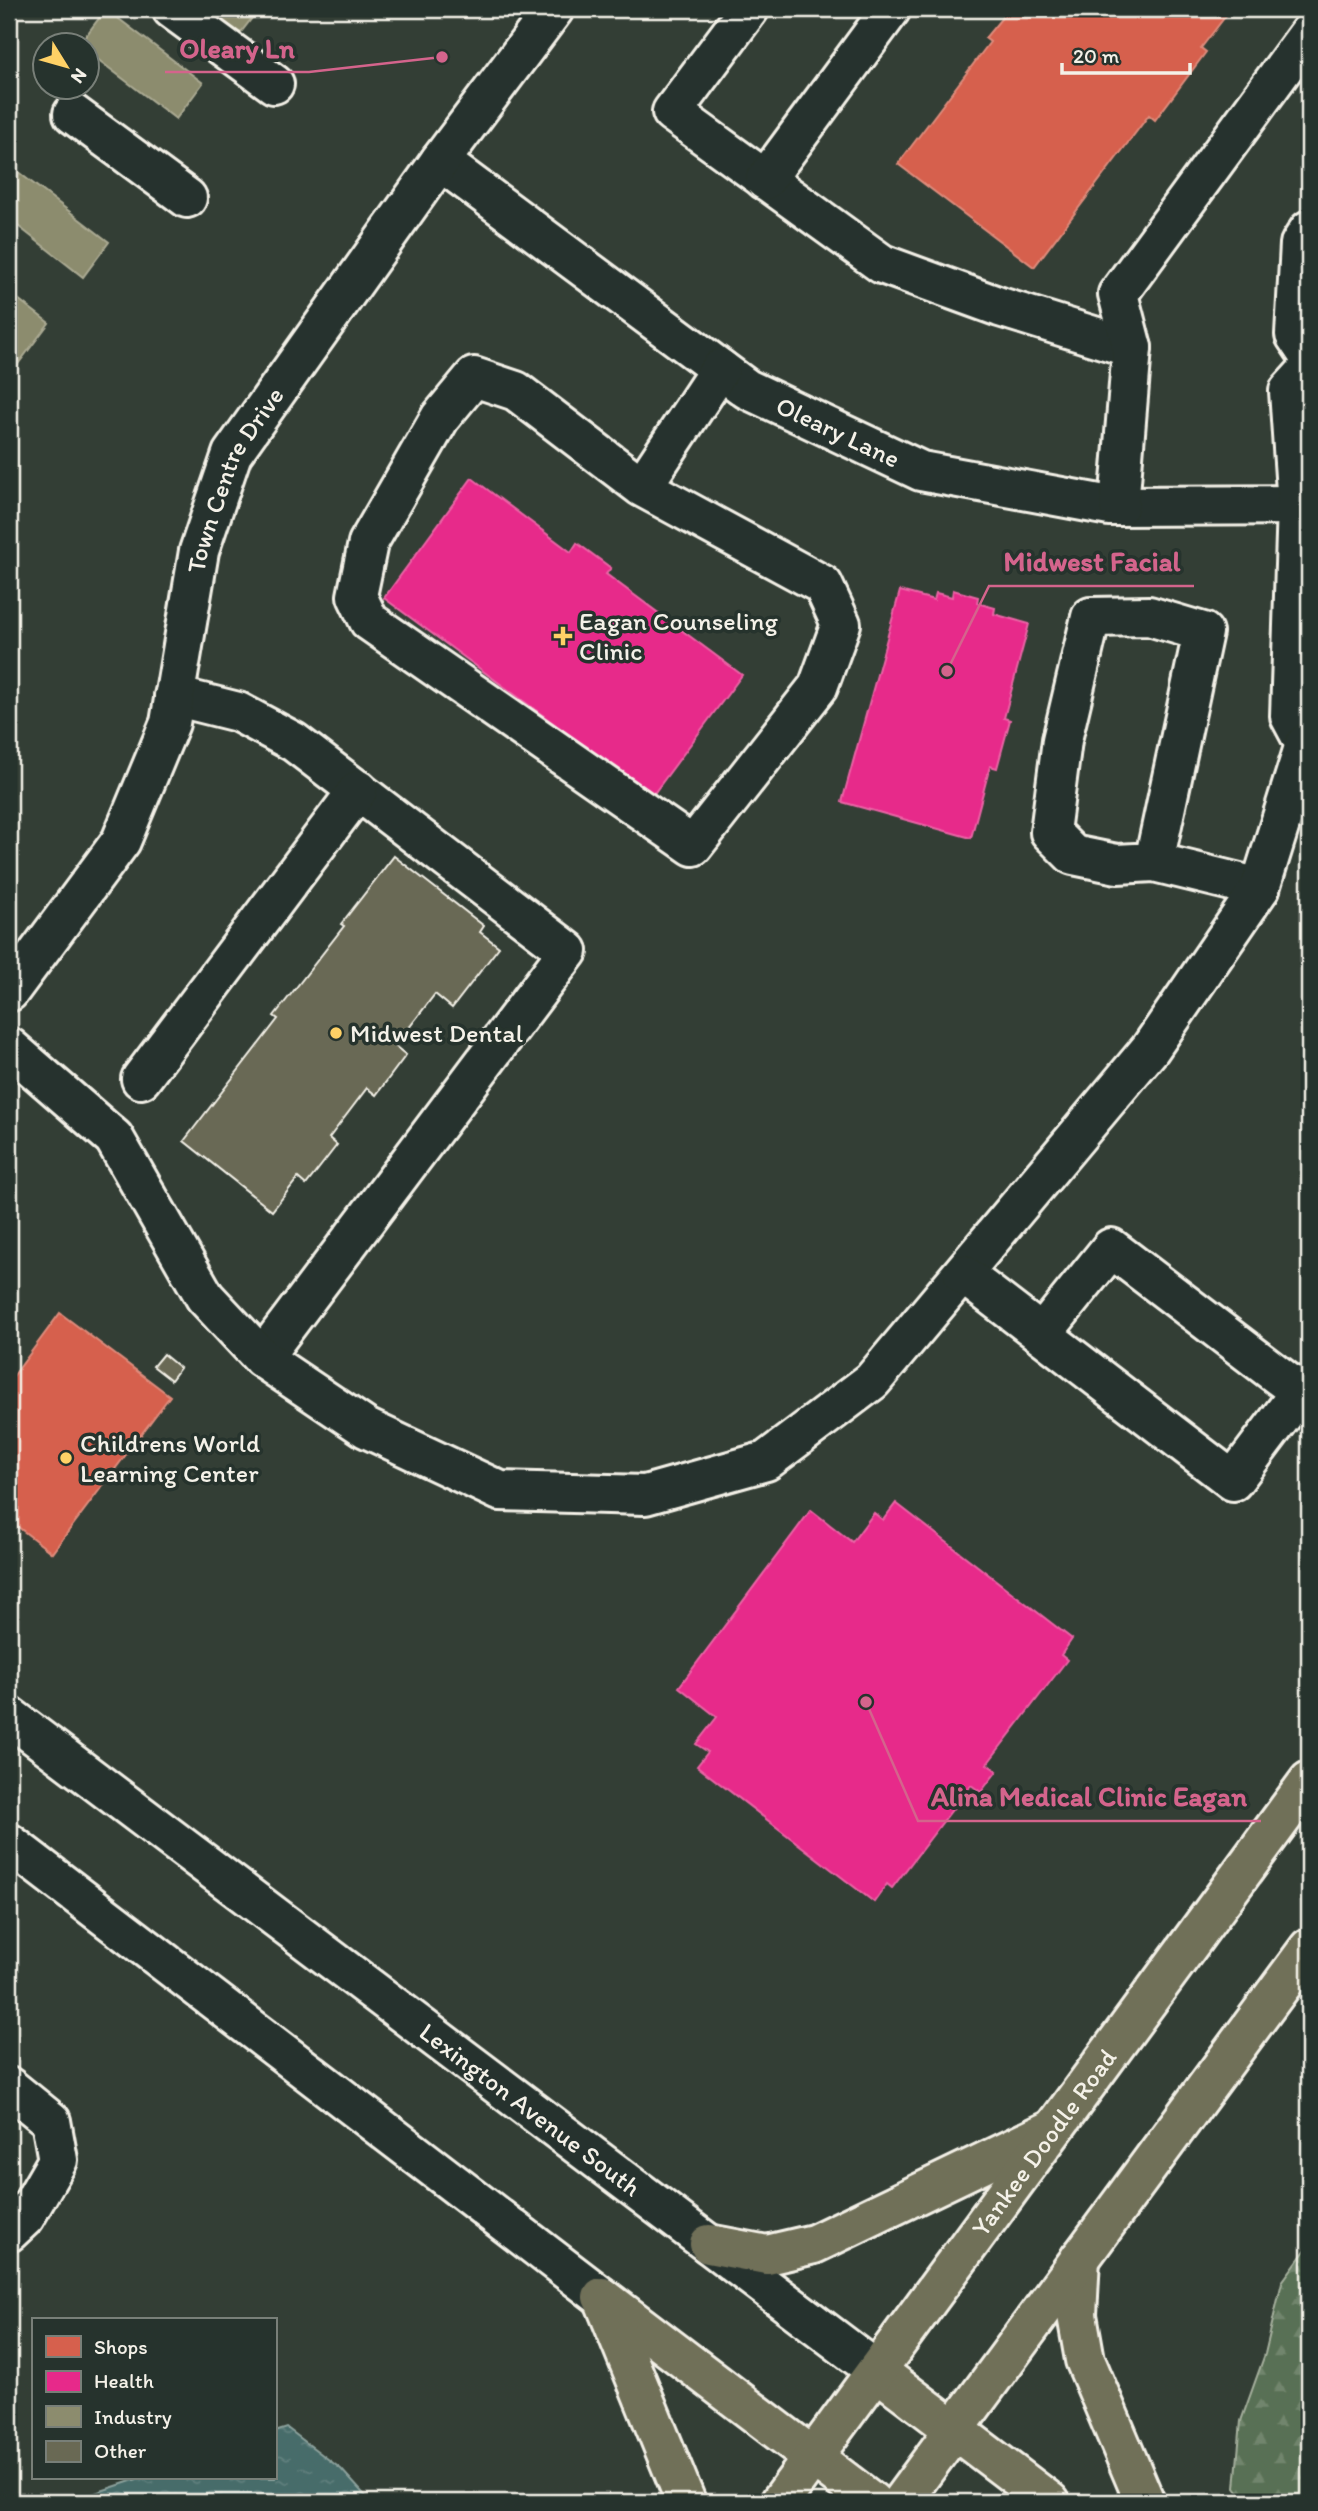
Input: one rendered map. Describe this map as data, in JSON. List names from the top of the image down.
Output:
{
  "streets": {
    "main road": ["Lexington Avenue South", "Yankee Doodle Road"],
    "street": ["Oleary Lane", "Town Centre Drive"]
  },
  "crossings": [
    ["Oleary Lane", "Town Centre Drive"],
    ["Lexington Avenue South", "Yankee Doodle Road"]
  ],
  "places": {
    "other": [
      "Oleary Ln",
      "Midwest Facial",
      "Midwest Dental",
      "Childrens World Learning Center",
      "Alina Medical Clinic Eagan"
    ],
    "health": ["Eagan Counseling Clinic"]
  },
  "legend": [
    "Shops",
    "Health",
    "Industry",
    "Other"
  ],
  "scale_bar": "20 m",
  "north": "bottom right"
}
